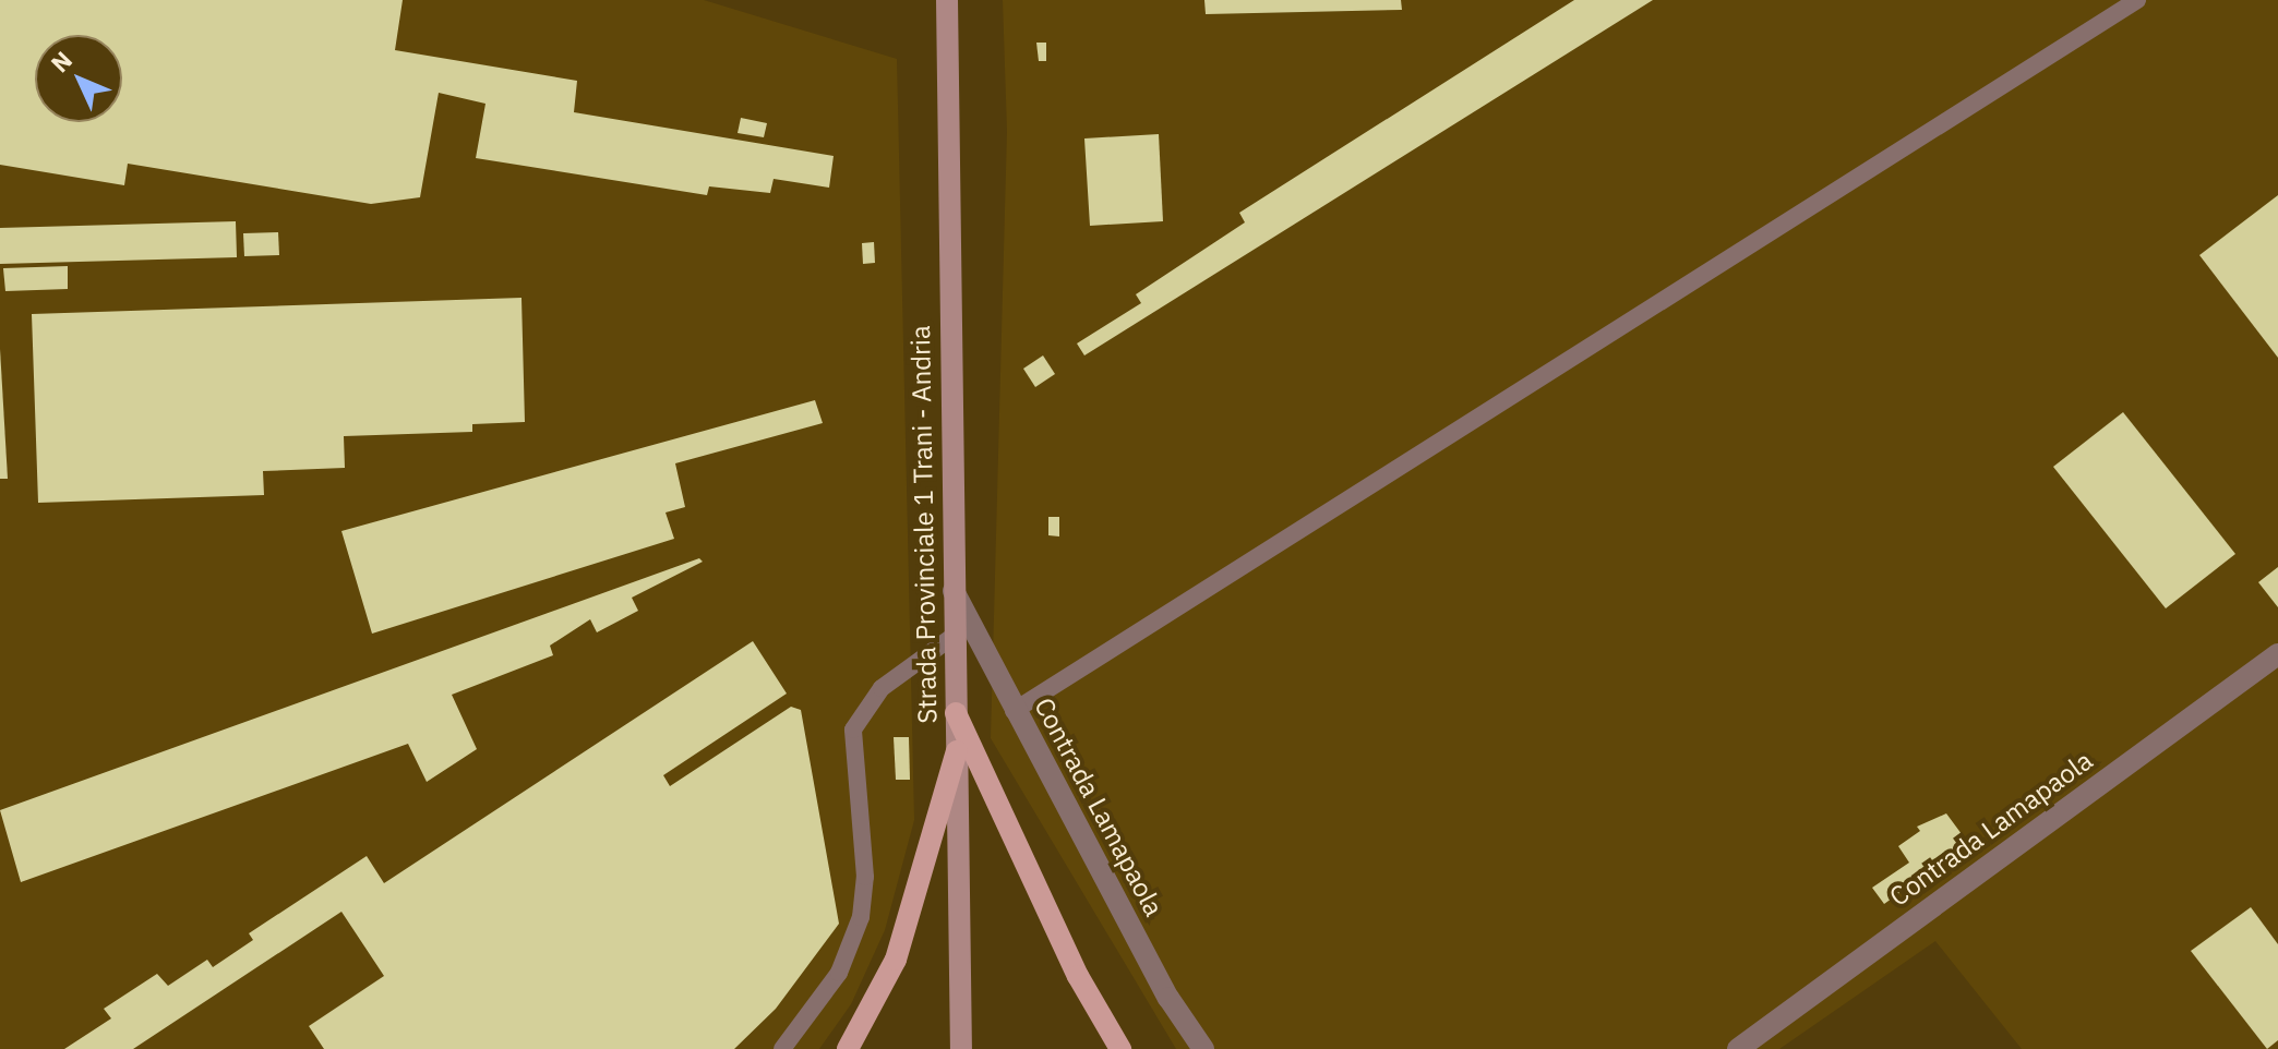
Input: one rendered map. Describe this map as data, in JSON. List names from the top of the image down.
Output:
{
  "streets": {
    "main road": ["Strada Provinciale 1 Trani - Andria"],
    "street": ["Contrada Lamapaola"]
  },
  "crossings": [
    ["Strada Provinciale 1 Trani - Andria", "Contrada Lamapaola"]
  ],
  "north": "top left"
}
